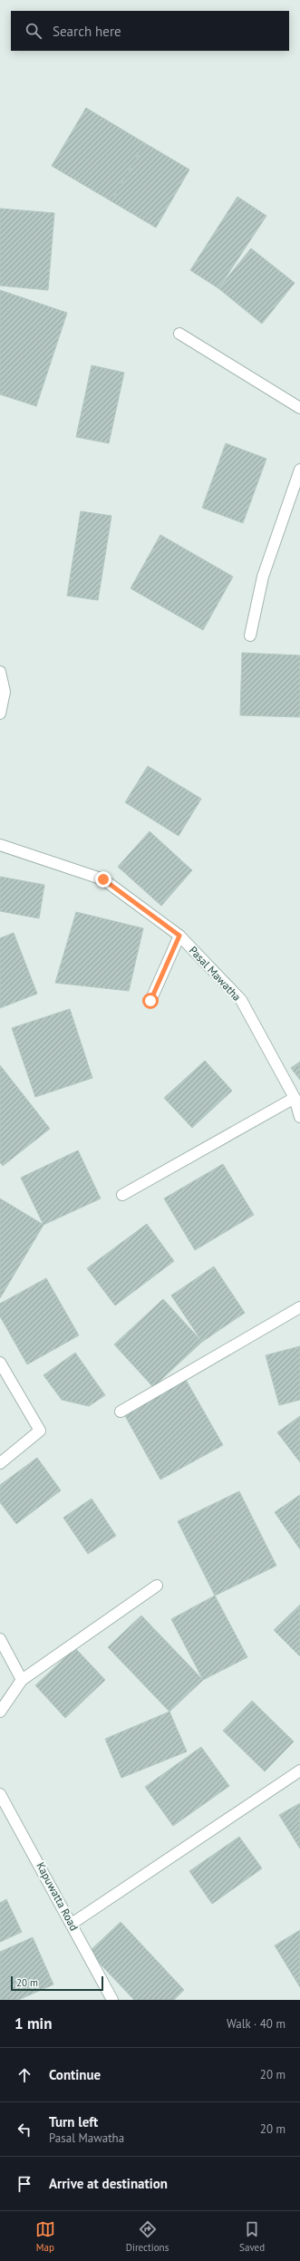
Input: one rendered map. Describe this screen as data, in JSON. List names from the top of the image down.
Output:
{
  "streets": {
    "street": ["Pasal Mawatha", "Kapuwatta Road"]
  },
  "scale_bar": "20 m",
  "page": {
    "search": "Search here",
    "scale": "20 m",
    "heading": ["1 min", "Walk · 40 m"],
    "list": [
      ["Continue", "20 m"],
      ["Turn left", "Pasal Mawatha", "20 m"],
      "Arrive at destination"
    ],
    "nav": ["Map", "Directions", "Saved"]
  }
}
